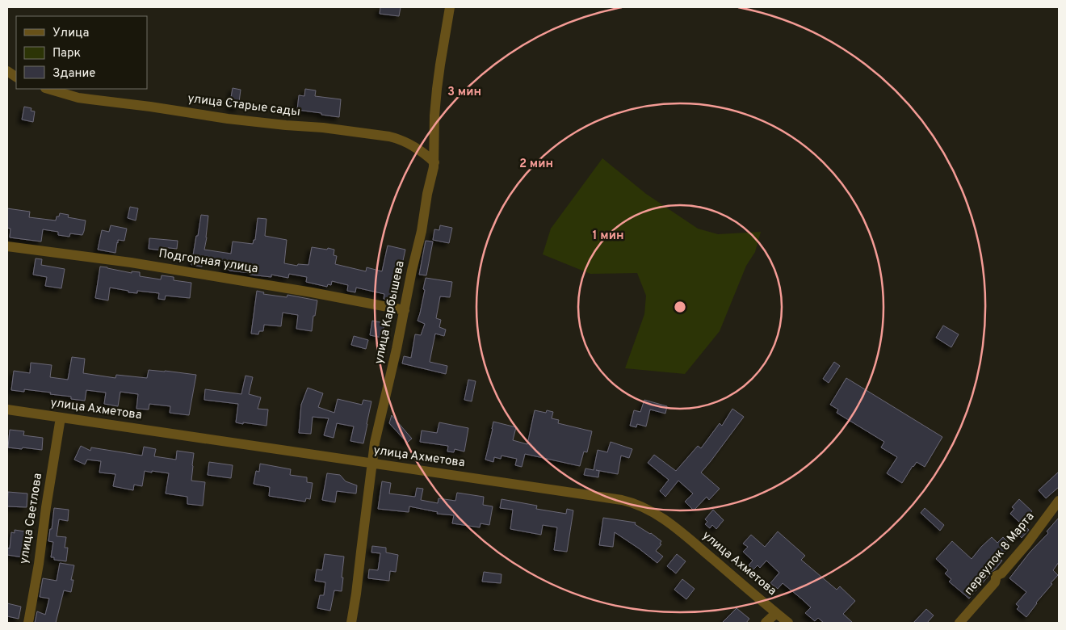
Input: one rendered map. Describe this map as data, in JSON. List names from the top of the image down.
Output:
{
  "streets": {
    "street": [
      "улица Старые сады",
      "Подгорная улица",
      "улица Карбышева",
      "улица Ахметова",
      "улица Светлова",
      "переулок 8 Марта"
    ]
  },
  "crossings": [
    ["улица Старые сады", "улица Карбышева"],
    ["Подгорная улица", "улица Карбышева"],
    ["улица Карбышева", "улица Ахметова"],
    ["улица Ахметова", "улица Светлова"]
  ],
  "legend": ["Улица", "Парк", "Здание"],
  "rings": ["3 мин", "2 мин", "1 мин"]
}
